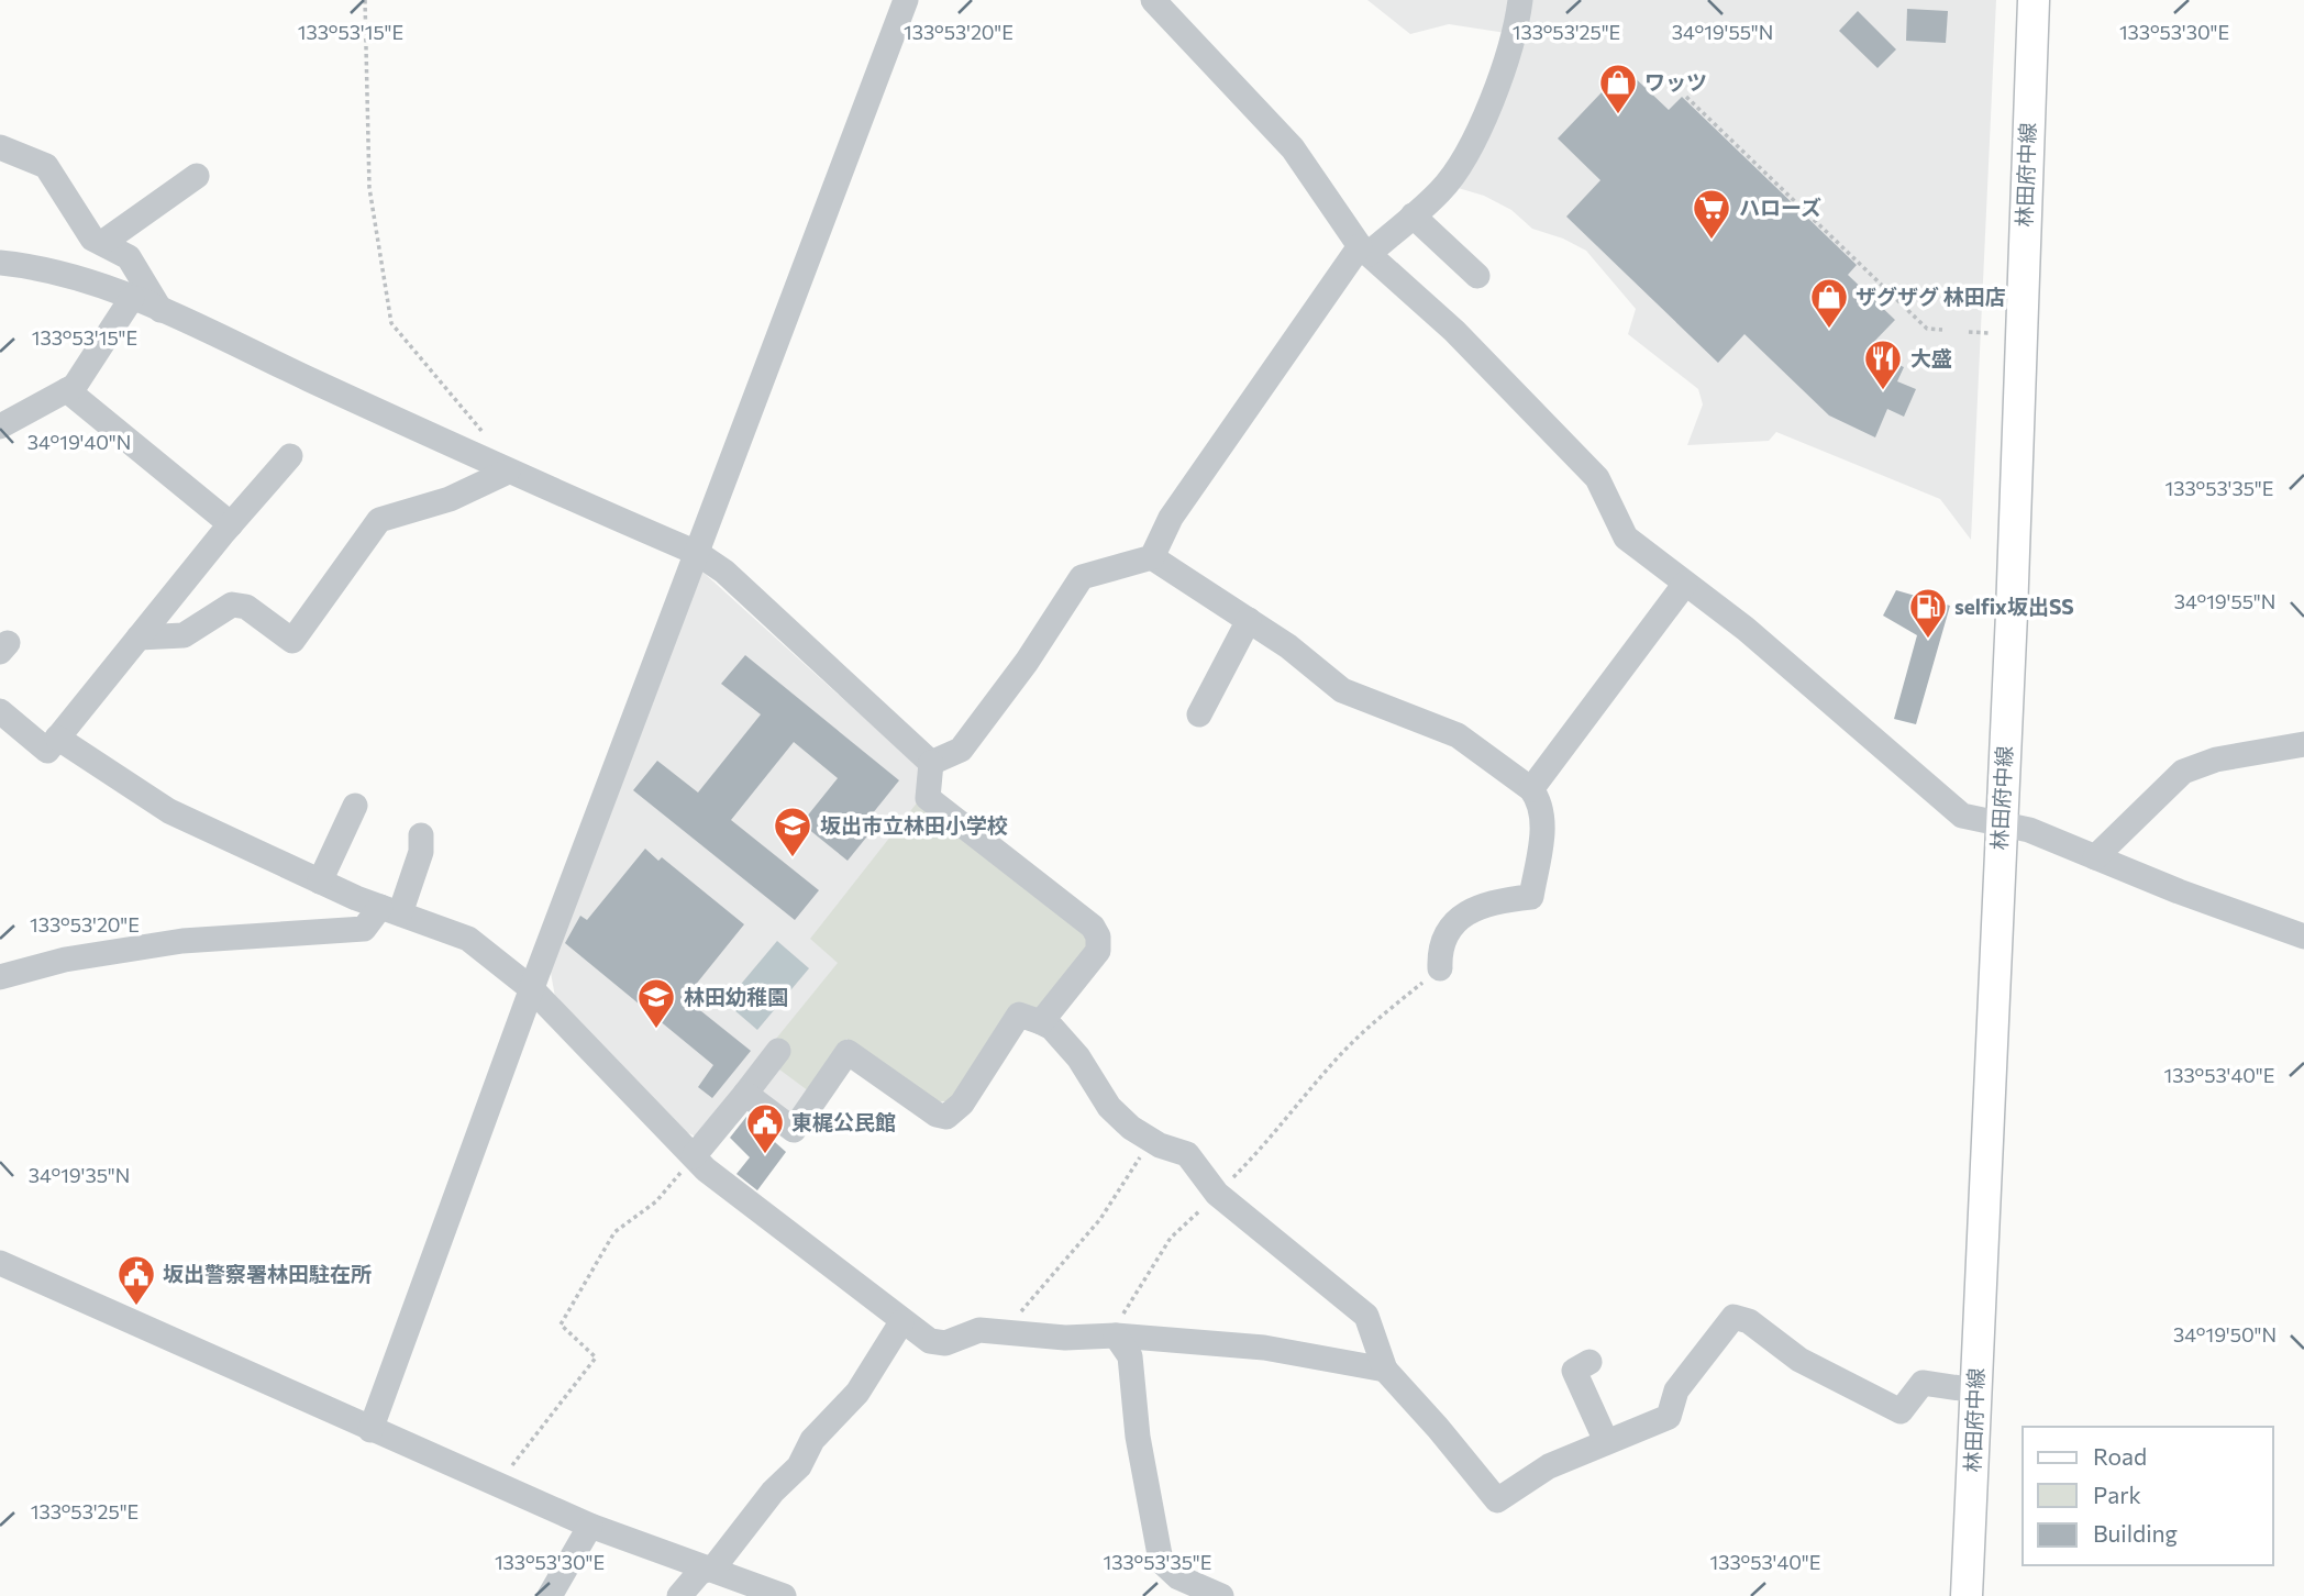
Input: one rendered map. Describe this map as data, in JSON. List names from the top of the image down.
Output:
{
  "streets": {
    "main road": ["林田府中線"]
  },
  "places": {
    "shop": ["ワッツ", "ザグザグ 林田店"],
    "supermarket": ["ハローズ"],
    "restaurant": ["大盛"],
    "fuel station": ["selfix坂出SS"],
    "school or university": ["坂出市立林田小学校", "林田幼稚園"],
    "public building": ["東梶公民館", "坂出警察署林田駐在所"]
  },
  "legend": ["Road", "Park", "Building"],
  "coordinates": [
    "133°53'15\"E",
    "133°53'20\"E",
    "133°53'25\"E",
    "133°53'30\"E",
    "34°19'55\"N",
    "34°19'40\"N",
    "133°53'35\"E",
    "133°53'40\"E",
    "34°19'35\"N",
    "34°19'50\"N"
  ]
}
